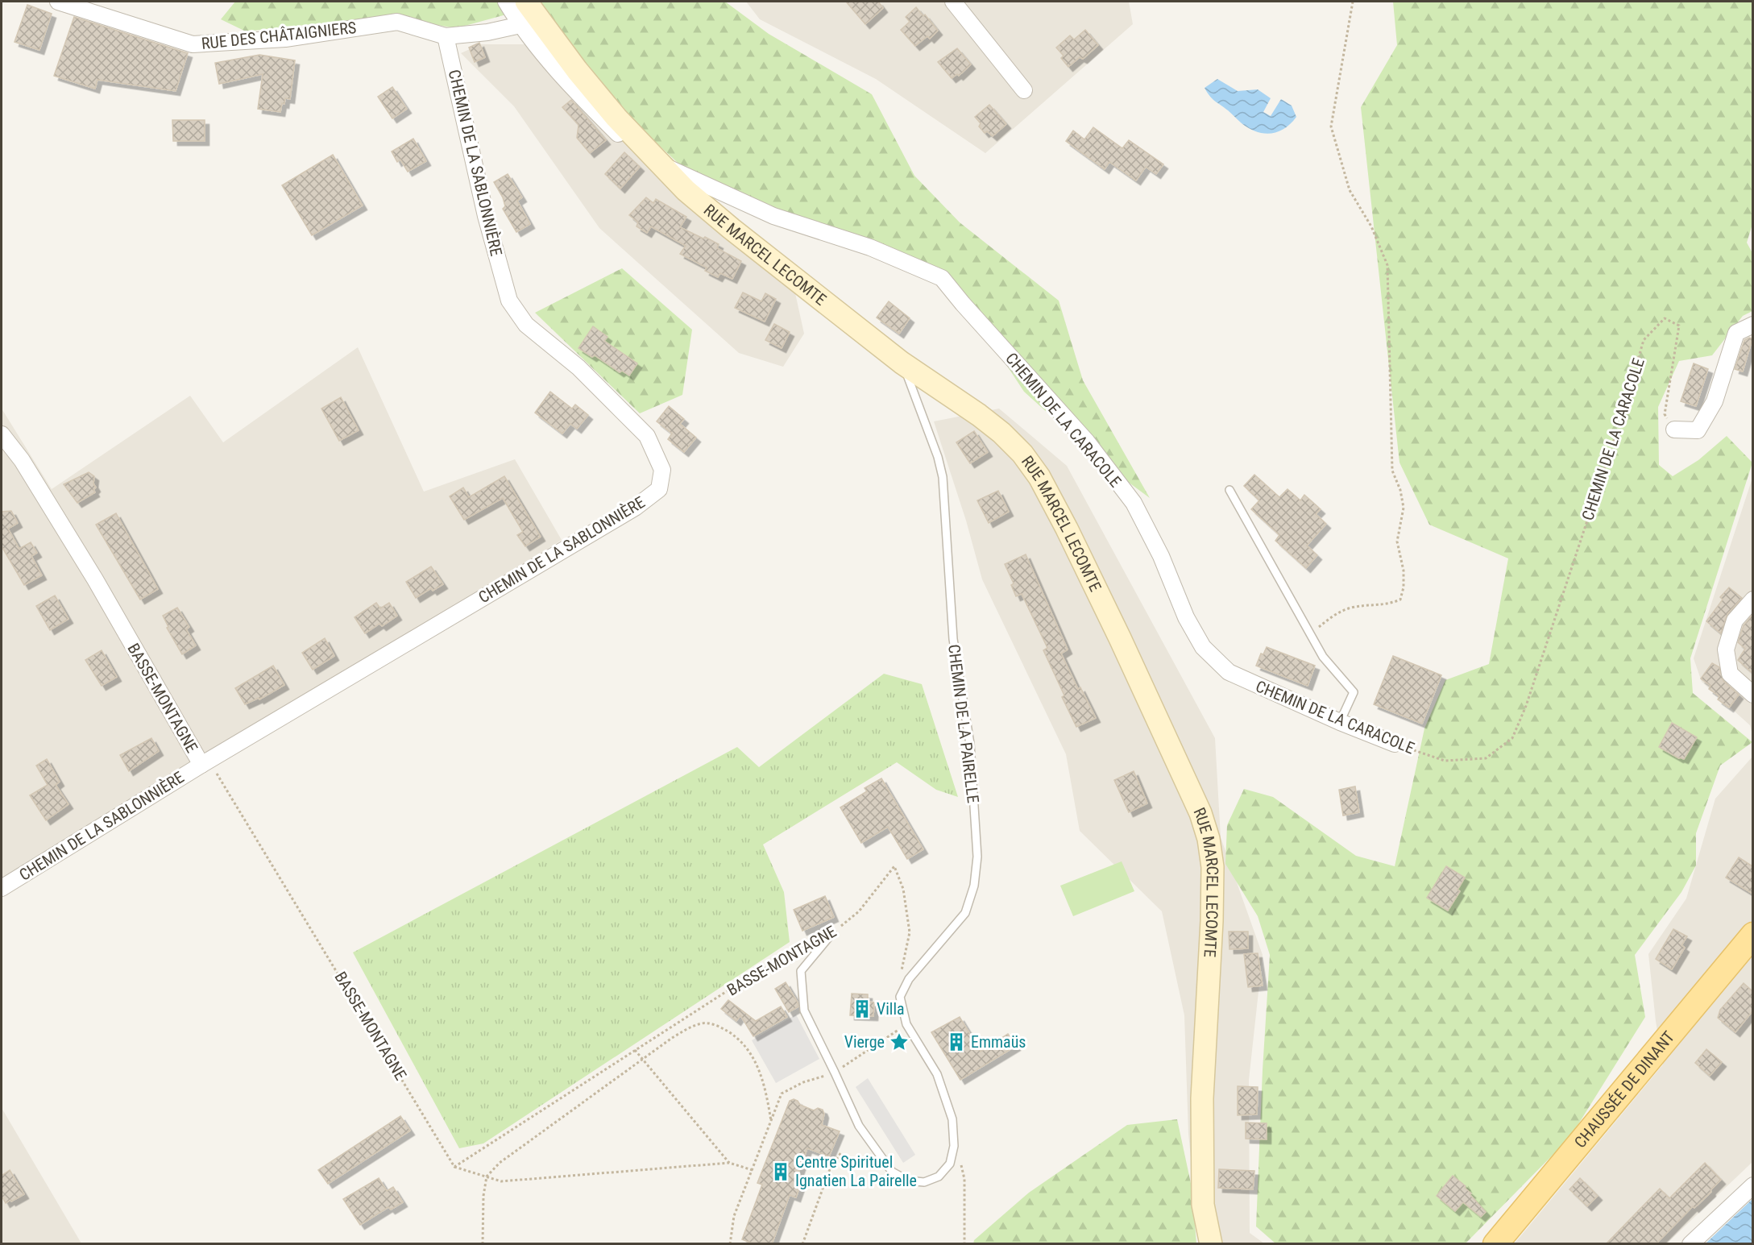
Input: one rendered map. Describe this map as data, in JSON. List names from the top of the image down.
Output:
{
  "streets": {
    "main road": ["CHAUSSÉE DE DINANT"],
    "street": [
      "RUE DES CHÂTAIGNIERS",
      "CHEMIN DE LA SABLONNIÈRE",
      "RUE MARCEL LECOMTE",
      "CHEMIN DE LA CARACOLE",
      "BASSE-MONTAGNE"
    ],
    "lane": ["CHEMIN DE LA PAIRELLE"]
  },
  "crossings": [
    ["RUE DES CHÂTAIGNIERS", "CHEMIN DE LA SABLONNIÈRE"],
    ["CHEMIN DE LA SABLONNIÈRE", "BASSE-MONTAGNE"],
    ["RUE MARCEL LECOMTE", "CHEMIN DE LA CARACOLE"],
    ["RUE MARCEL LECOMTE", "CHEMIN DE LA PAIRELLE"],
    ["BASSE-MONTAGNE", "CHEMIN DE LA PAIRELLE"]
  ],
  "places": {
    "building": ["Villa", "Emmaüs", "Centre Spirituel Ignatien La Pairelle"],
    "place": ["Vierge"]
  }
}
